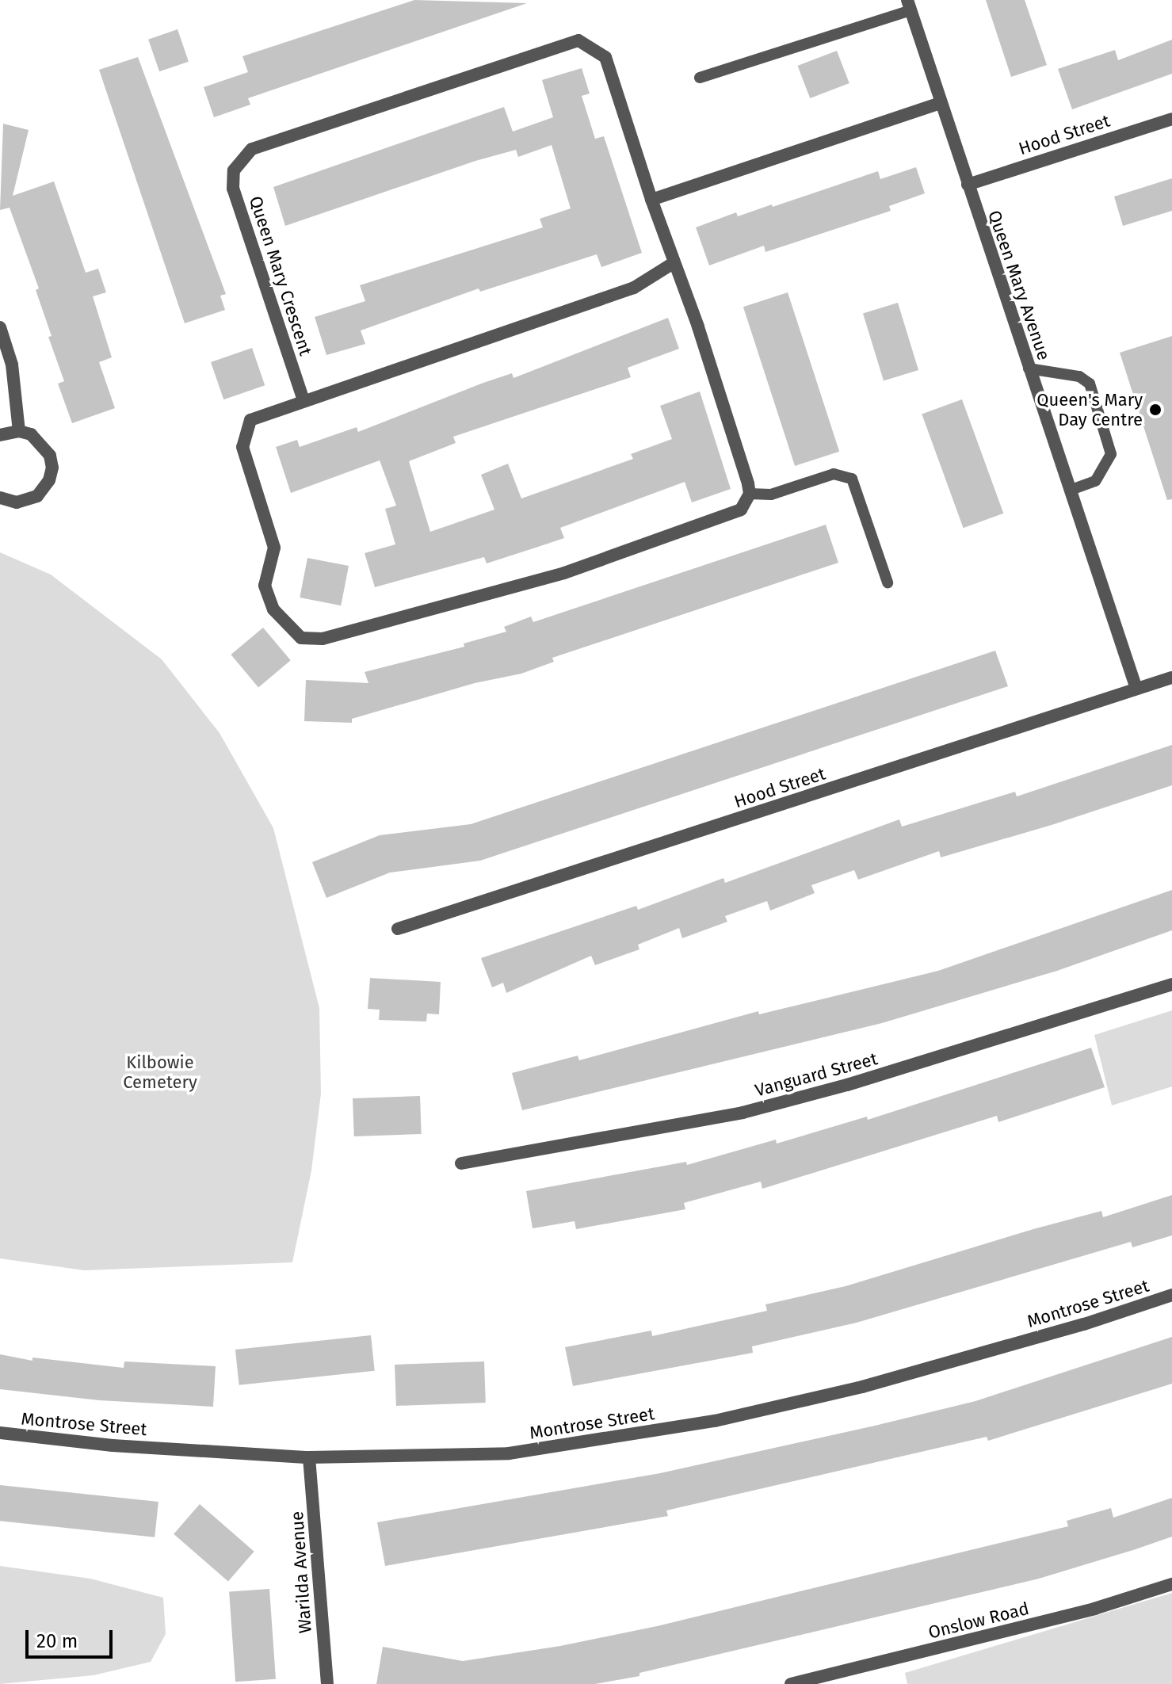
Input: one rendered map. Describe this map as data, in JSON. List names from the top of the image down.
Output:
{
  "streets": {
    "street": [
      "Hood Street",
      "Queen Mary Crescent",
      "Queen Mary Avenue",
      "Vanguard Street",
      "Montrose Street",
      "Warilda Avenue",
      "Onslow Road"
    ]
  },
  "crossings": [
    ["Hood Street", "Queen Mary Avenue"],
    ["Montrose Street", "Warilda Avenue"]
  ],
  "parks": ["Kilbowie Cemetery"],
  "places": ["Queen's Mary Day Centre"],
  "scale_bar": "20 m"
}
